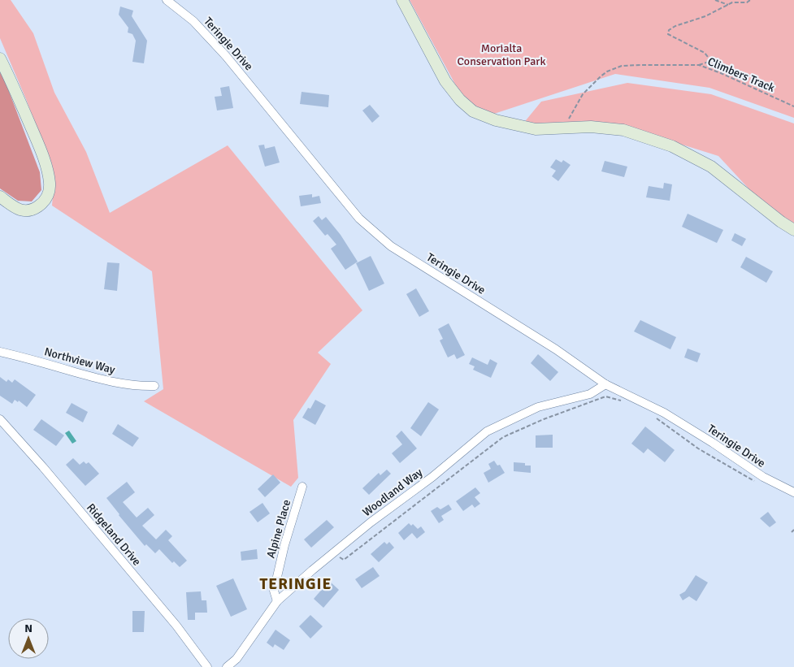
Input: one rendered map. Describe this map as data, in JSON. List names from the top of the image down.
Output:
{
  "streets": {
    "street": [
      "Teringie Drive",
      "Northview Way",
      "Woodland Way",
      "Alpine Place",
      "Ridgeland Drive"
    ],
    "path": ["Climbers Track"]
  },
  "crossings": [
    ["Teringie Drive", "Woodland Way"],
    ["Woodland Way", "Alpine Place"]
  ],
  "districts": ["TERINGIE"],
  "parks": ["Morialta Conservation Park"],
  "north": "top"
}
